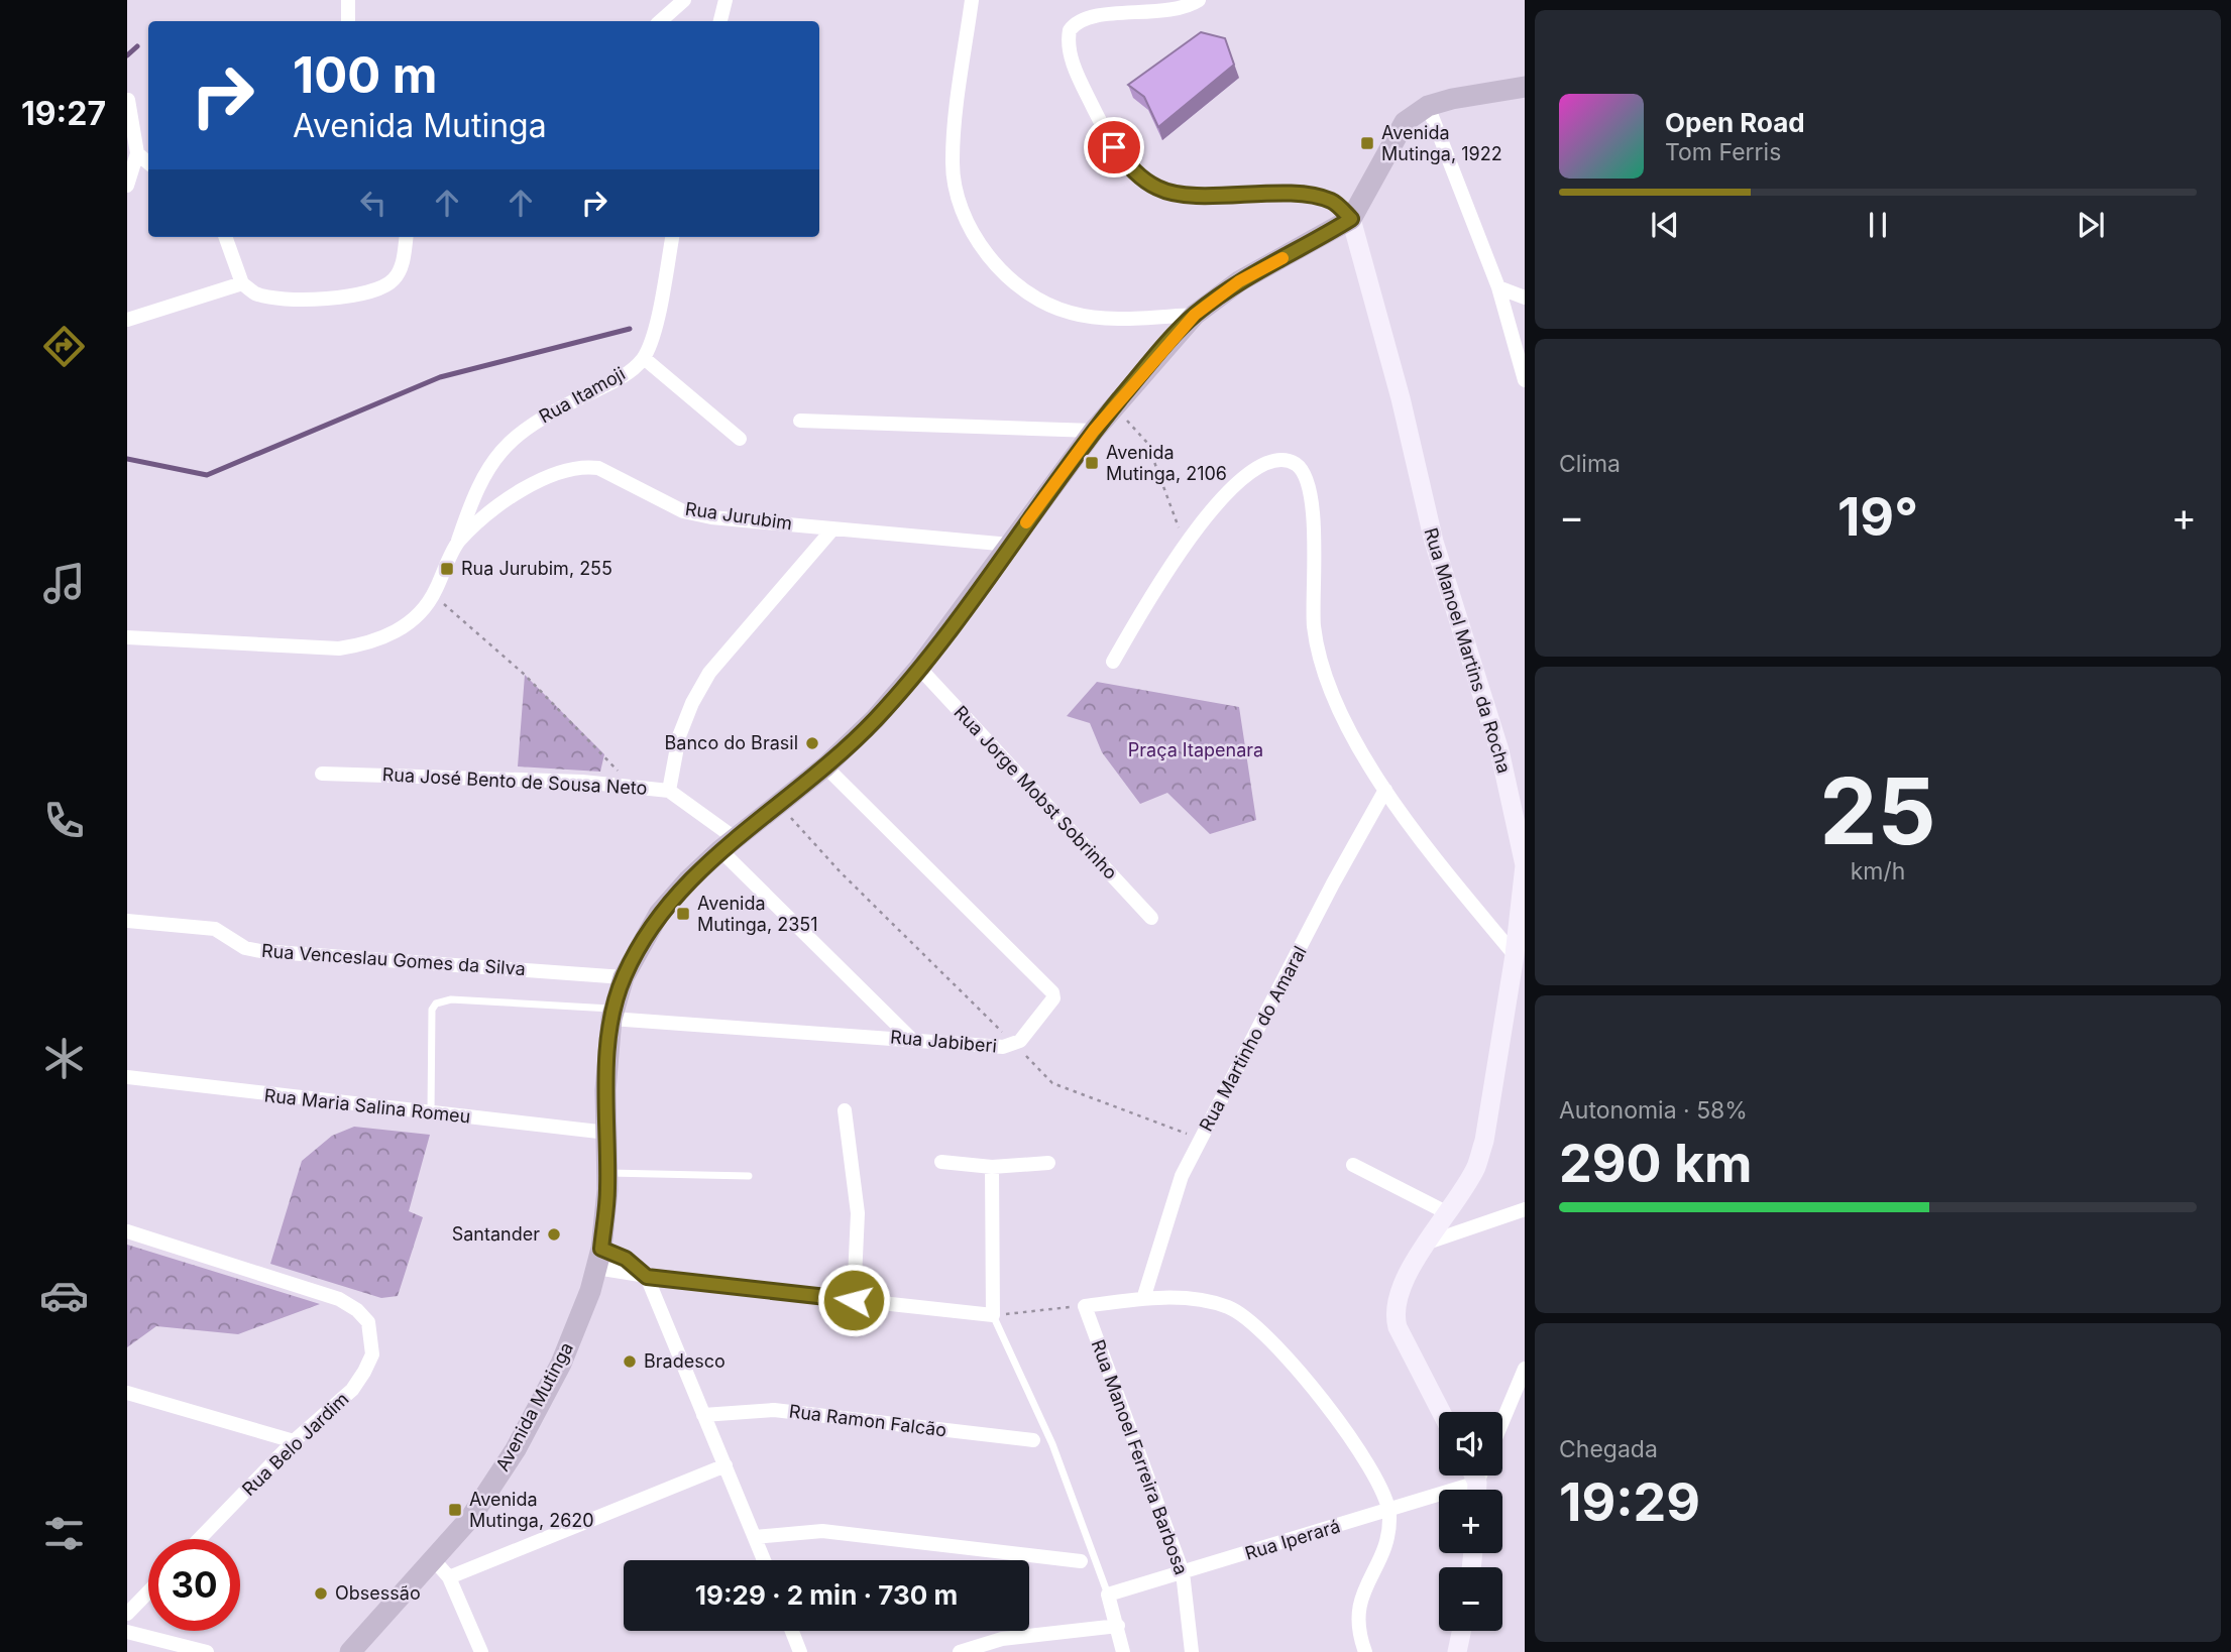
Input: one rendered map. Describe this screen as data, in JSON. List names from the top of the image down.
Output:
{
  "streets": {
    "main road": ["Rua Manoel Martins da Rocha", "Avenida Mutinga"],
    "street": [
      "Rua Itamoji",
      "Rua Jurubim",
      "Rua José Bento de Sousa Neto",
      "Rua Jorge Mobst Sobrinho",
      "Rua Venceslau Gomes da Silva",
      "Rua Martinho do Amaral",
      "Rua Jabiberi",
      "Rua Maria Salina Romeu",
      "Rua Ramon Falcão",
      "Rua Belo Jardim",
      "Rua Manoel Ferreira Barbosa",
      "Rua Iperará"
    ]
  },
  "crossings": [
    ["Rua Itamoji", "Rua Jurubim"],
    ["Rua Jurubim", "Avenida Mutinga"],
    ["Rua Manoel Martins da Rocha", "Avenida Mutinga"],
    ["Rua José Bento de Sousa Neto", "Rua Jabiberi"],
    ["Rua José Bento de Sousa Neto", "Avenida Mutinga"],
    ["Rua Jorge Mobst Sobrinho", "Avenida Mutinga"],
    ["Rua Venceslau Gomes da Silva", "Avenida Mutinga"],
    ["Rua Jabiberi", "Avenida Mutinga"],
    ["Rua Maria Salina Romeu", "Avenida Mutinga"],
    ["Rua Manoel Ferreira Barbosa", "Rua Iperará"]
  ],
  "parks": ["Praça Itapenara"],
  "places": {
    "transit": [
      "Avenida Mutinga, 1922",
      "Avenida Mutinga, 2106",
      "Rua Jurubim, 255",
      "Avenida Mutinga, 2351",
      "Avenida Mutinga, 2620"
    ],
    "other": [
      "Banco do Brasil",
      "Santander",
      "Bradesco",
      "Obsessão"
    ]
  },
  "page": {
    "tabs": "19:27",
    "turn": ["100 m", "Avenida Mutinga"],
    "song": ["Open Road", "Tom Ferris"],
    "tile": [
      "Clima",
      ["25", "km/h"],
      ["Autonomia · 58%", "290 km"],
      ["Chegada", "19:29"]
    ],
    "heat": ["−", "19°", "+"],
    "map_buttons": ["+", "−"],
    "limit": "30",
    "trip": "19:29 · 2 min · 730 m"
  }
}
